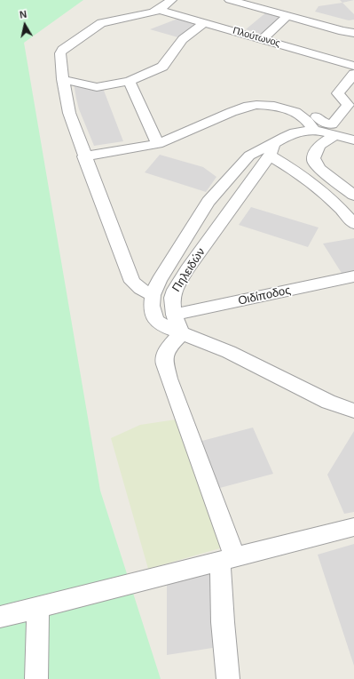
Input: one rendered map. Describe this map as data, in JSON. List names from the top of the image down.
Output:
{
  "streets": {
    "street": ["Πλούτωνος", "Πηλειδών", "Οιδίποδος"]
  },
  "crossings": [
    ["Πηλειδών", "Οιδίποδος"]
  ],
  "north": "top"
}
